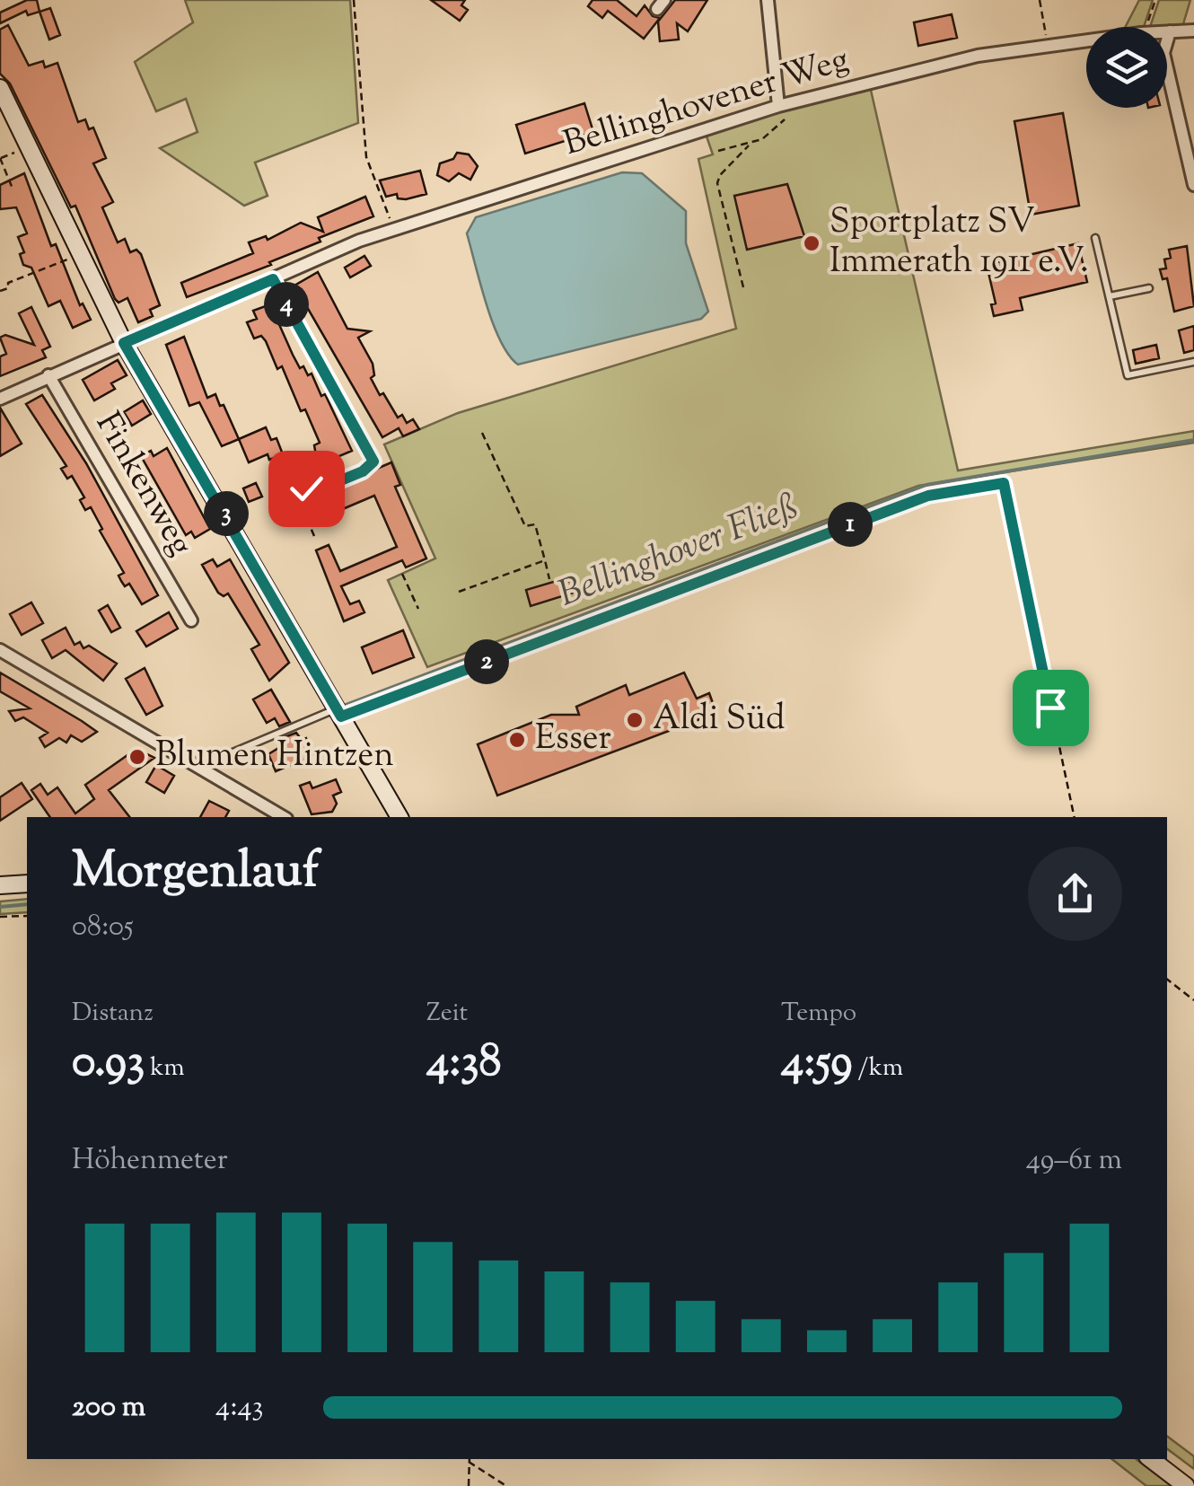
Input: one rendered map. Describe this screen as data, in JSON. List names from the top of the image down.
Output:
{
  "streets": {
    "street": ["Bellinghovener Weg", "Finkenweg"]
  },
  "crossings": [
    ["Bellinghovener Weg", "Finkenweg"]
  ],
  "water": ["Bellinghover Fließ"],
  "places": [
    "Sportplatz SV Immerath 1911 e.V.",
    "Aldi Süd",
    "Esser",
    "Blumen Hintzen"
  ],
  "page": {
    "pins": [
      "4",
      "3",
      "1",
      "2"
    ],
    "heading": ["Morgenlauf", "08:05"],
    "stats": [
      ["Distanz", "0.93 km"],
      ["Zeit", "4:38"],
      ["Tempo", "4:59 /km"]
    ],
    "chart": ["Höhenmeter", "49–61 m"],
    "list": [
      {
        "name": "200 m",
        "note": "4:43"
      }
    ]
  }
}
